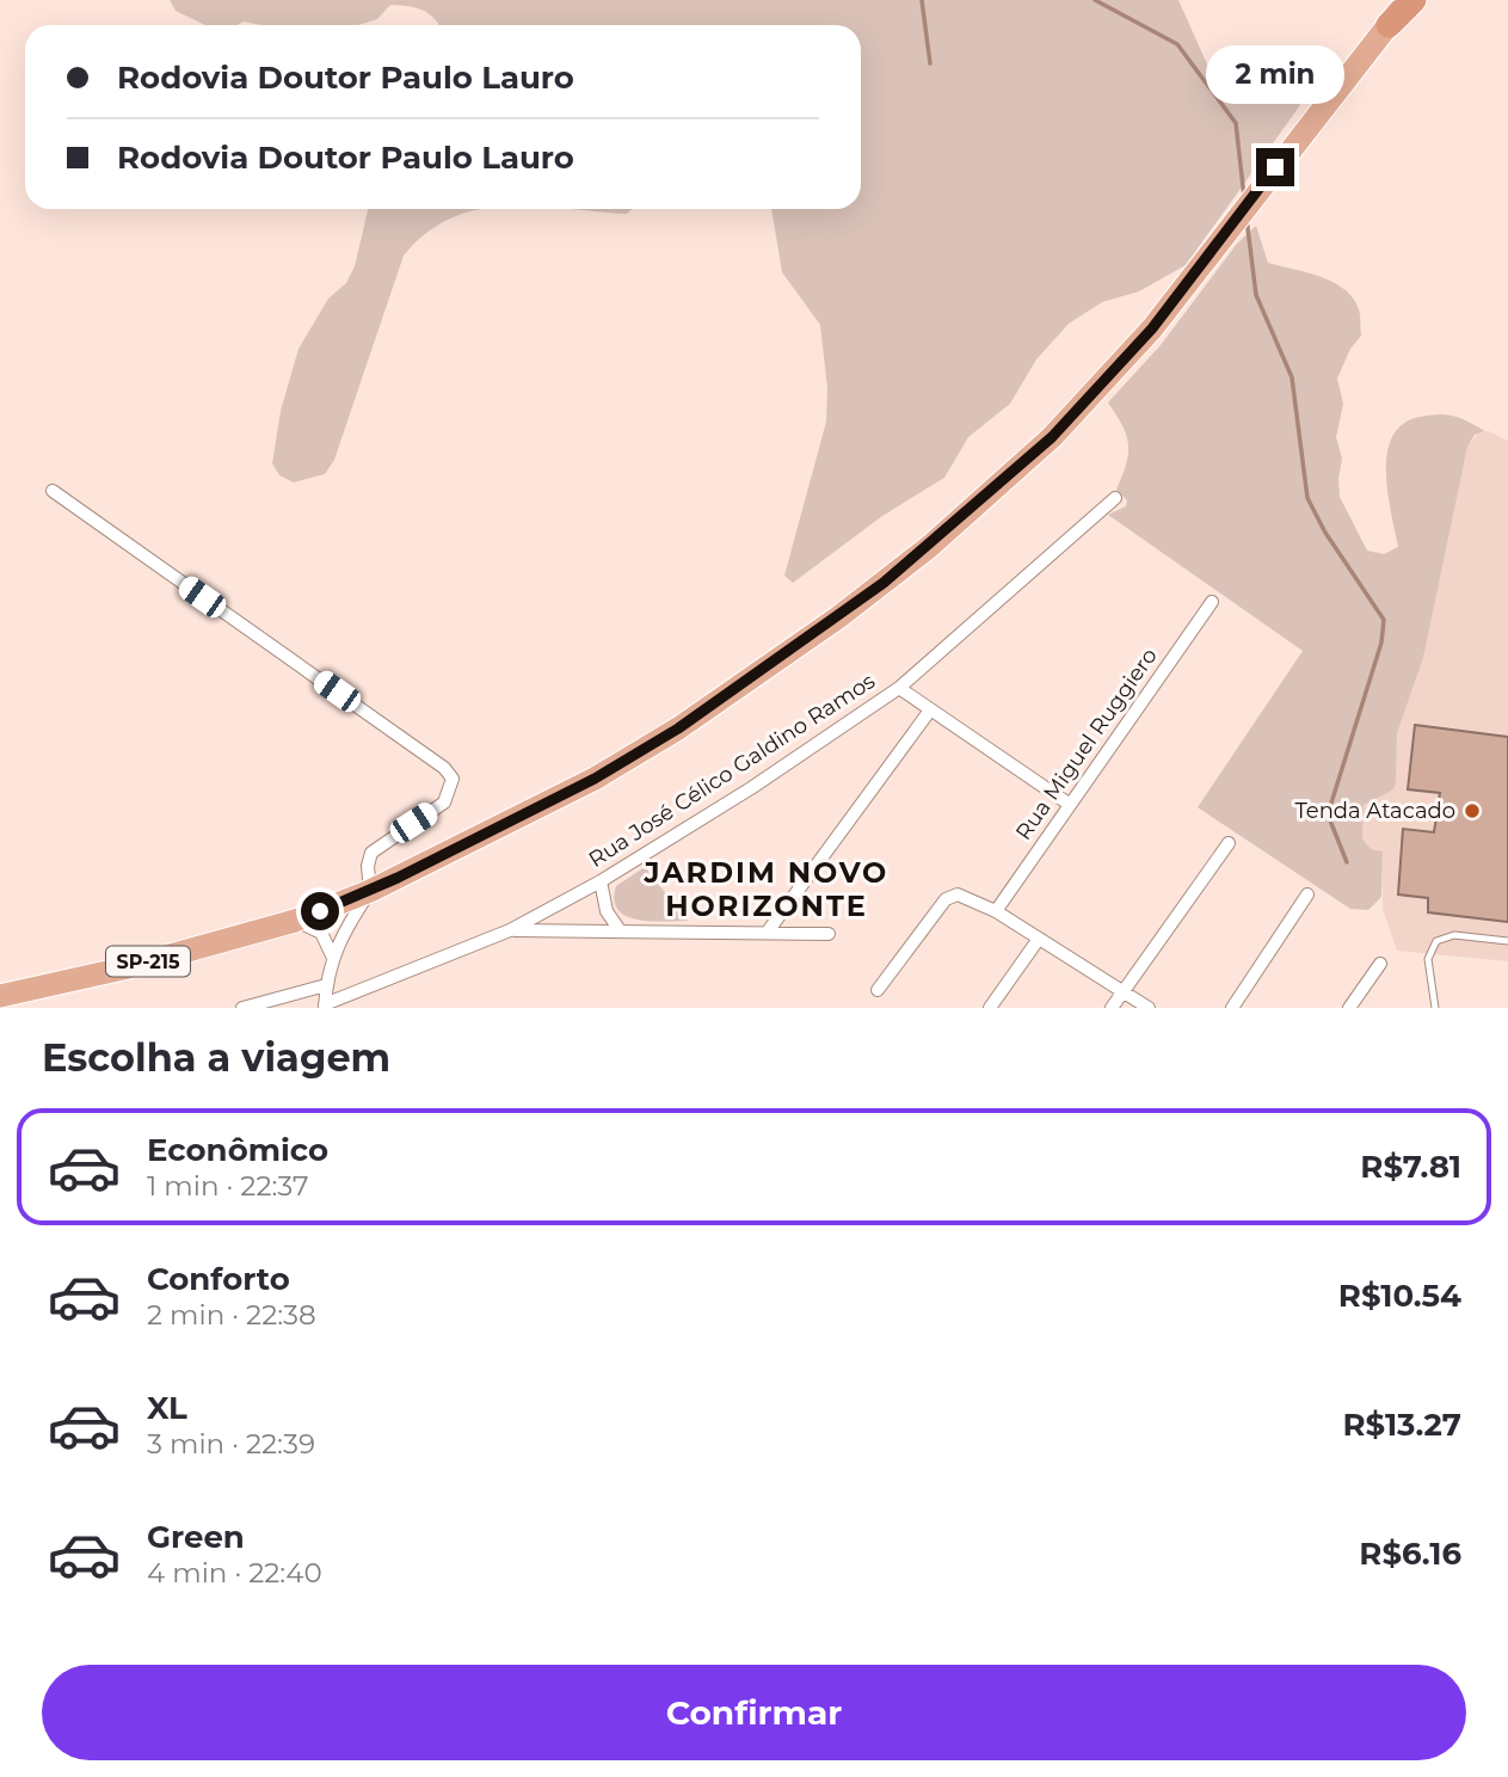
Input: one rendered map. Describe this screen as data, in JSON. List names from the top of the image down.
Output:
{
  "streets": {
    "highway": ["SP-215"],
    "street": ["Rua Miguel Ruggiero", "Rua José Célico Galdino Ramos"]
  },
  "districts": ["JARDIM NOVO HORIZONTE"],
  "places": ["Tenda Atacado"],
  "page": {
    "banner": ["Rodovia Doutor Paulo Lauro", "Rodovia Doutor Paulo Lauro"],
    "bubble": "2 min",
    "heading": "Escolha a viagem",
    "list": [
      {
        "name": "Econômico",
        "note": "1 min · 22:37",
        "value": "R$7.81"
      },
      {
        "name": "Conforto",
        "note": "2 min · 22:38",
        "value": "R$10.54"
      },
      {
        "name": "XL",
        "note": "3 min · 22:39",
        "value": "R$13.27"
      },
      {
        "name": "Green",
        "note": "4 min · 22:40",
        "value": "R$6.16"
      }
    ],
    "buttons": "Confirmar"
  }
}
